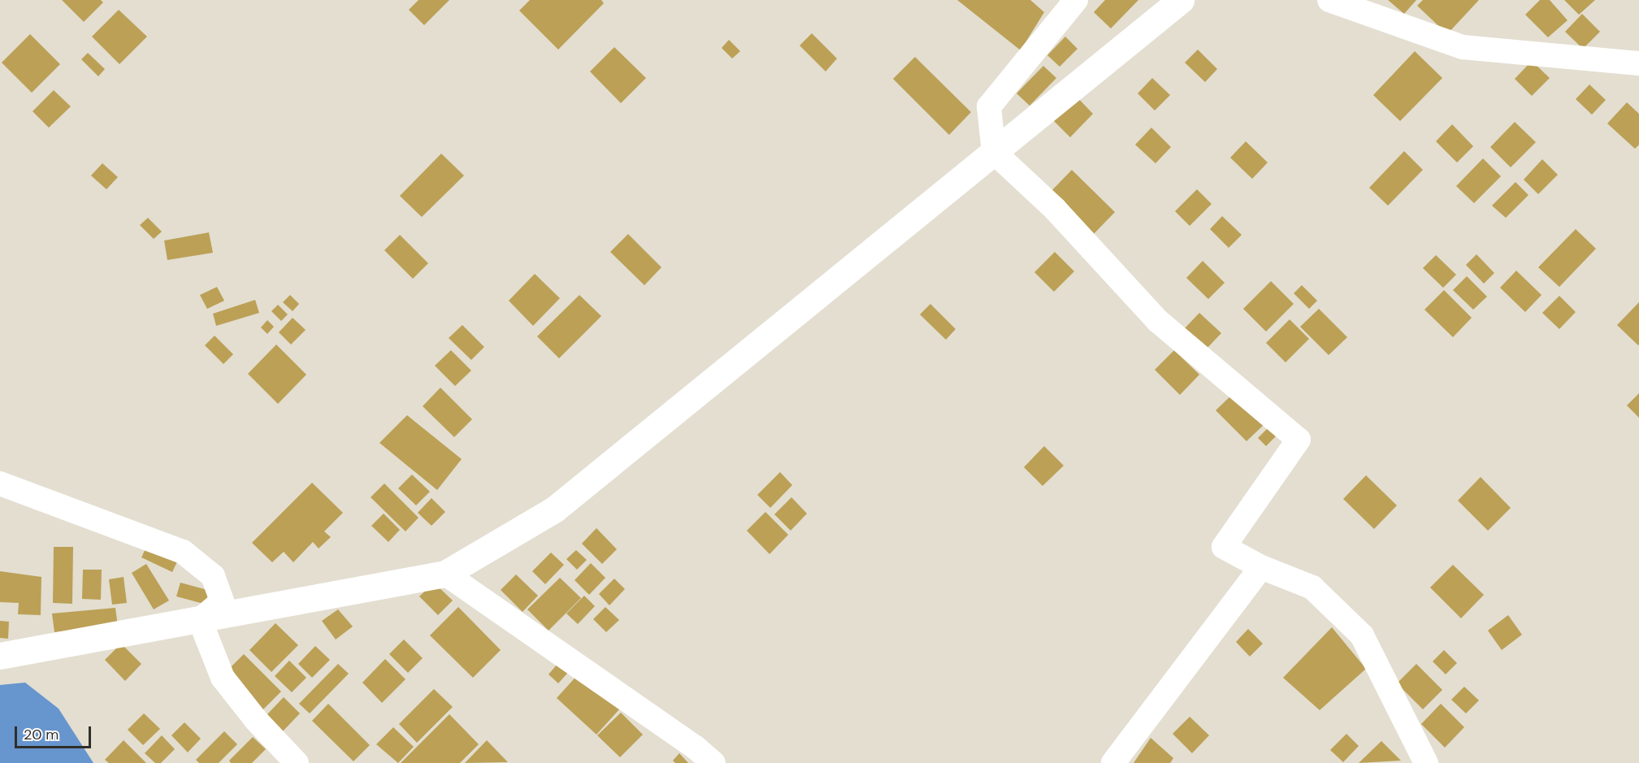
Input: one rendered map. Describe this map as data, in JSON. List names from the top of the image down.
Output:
{
  "scale_bar": "20 m"
}
